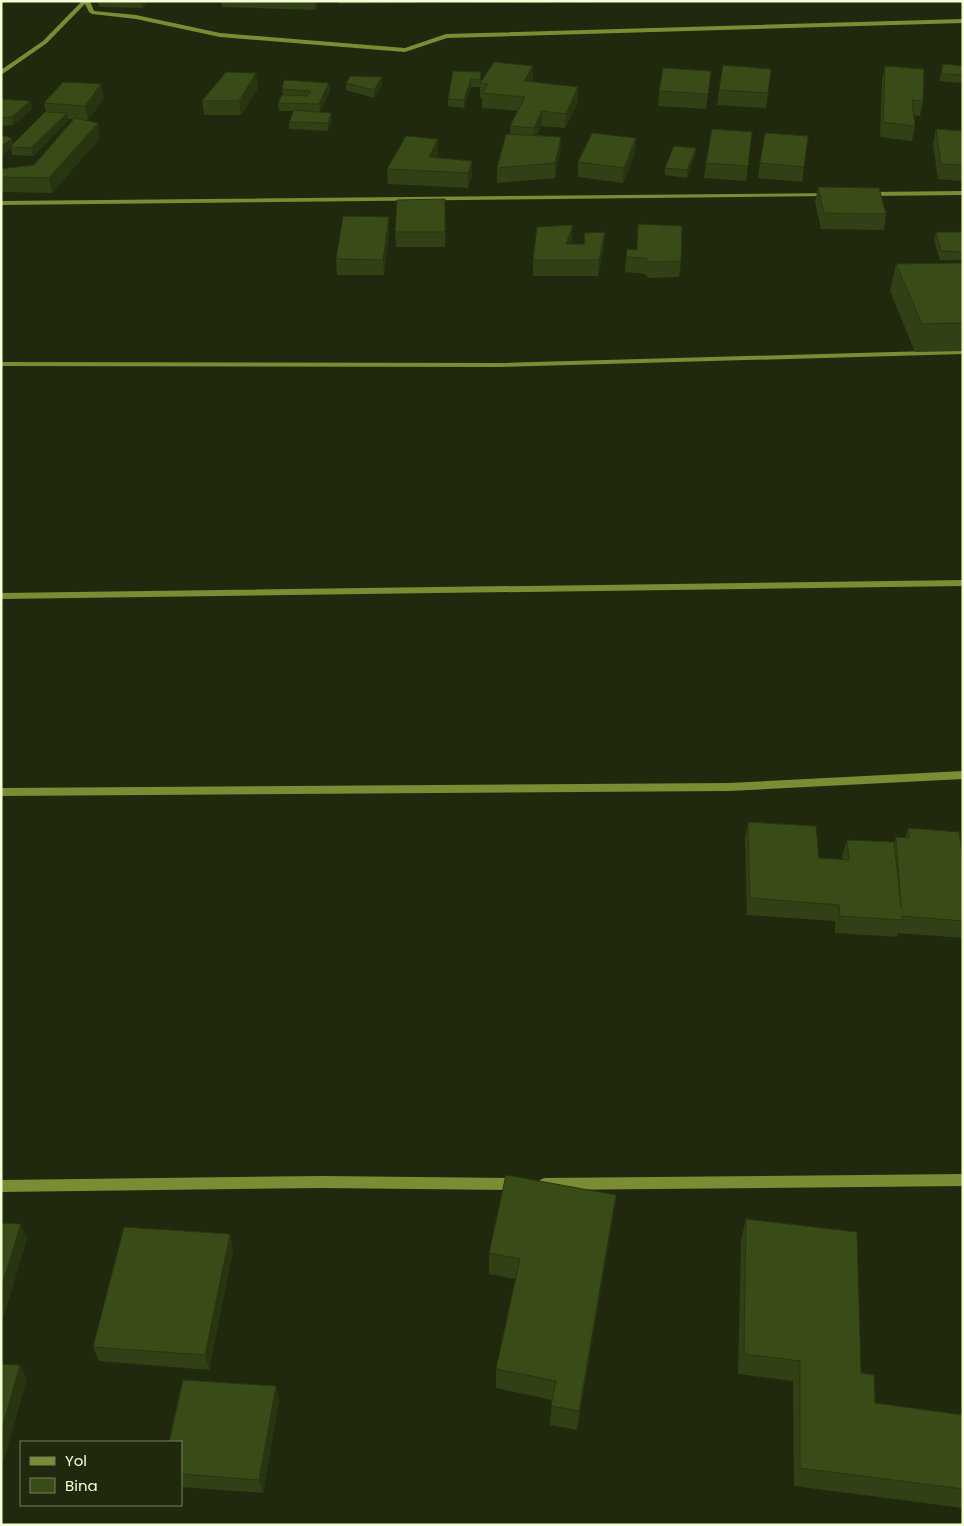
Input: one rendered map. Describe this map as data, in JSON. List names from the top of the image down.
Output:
{
  "legend": ["Yol", "Bina"]
}
